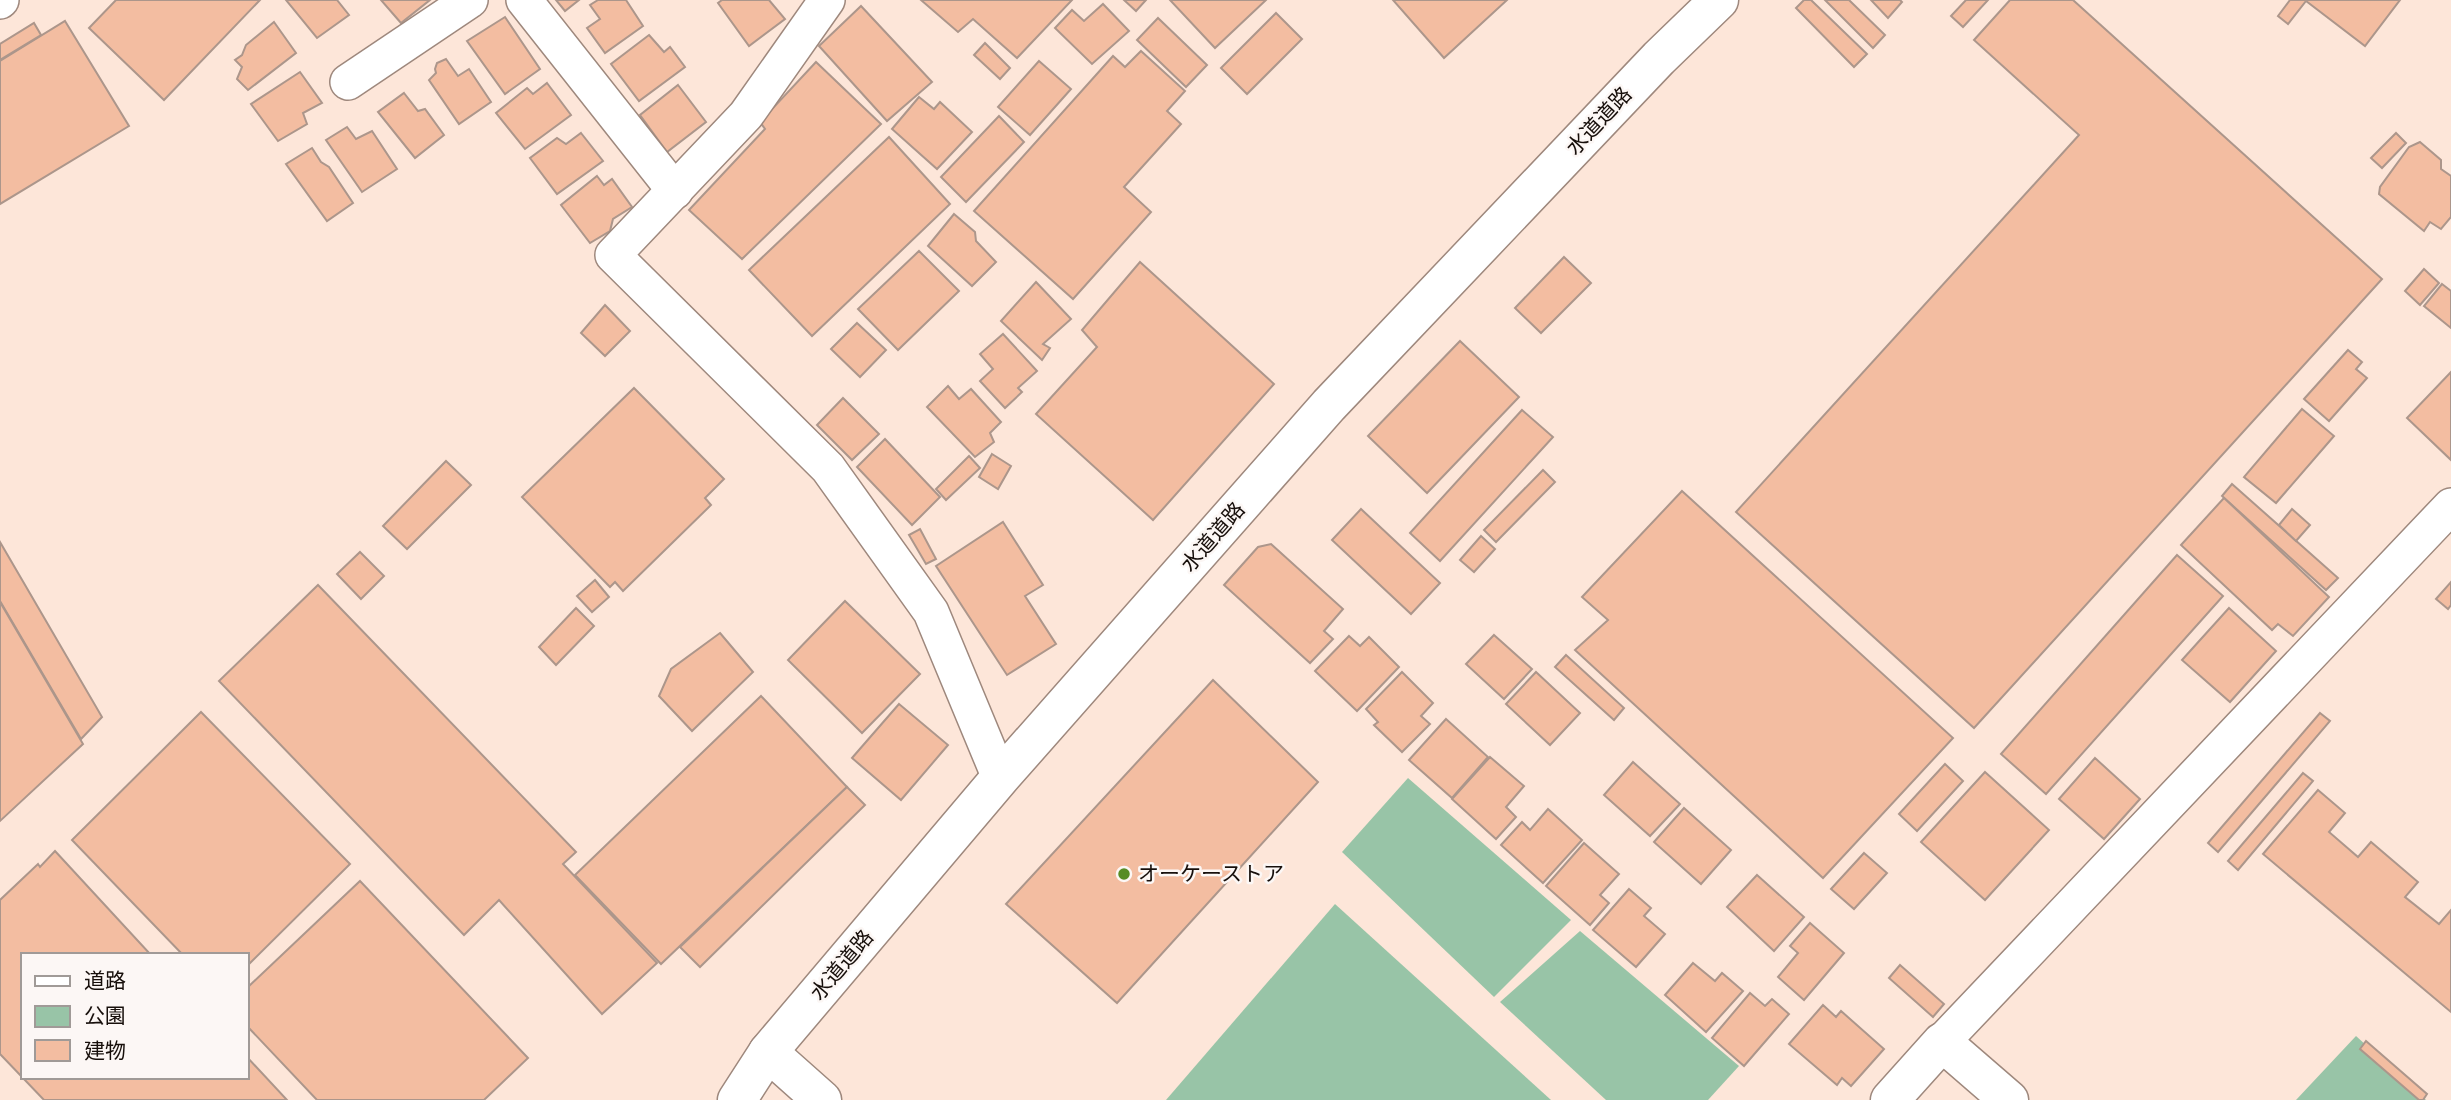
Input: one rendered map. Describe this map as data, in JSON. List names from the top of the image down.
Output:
{
  "streets": {
    "street": ["水道道路"]
  },
  "places": ["オーケーストア"],
  "legend": ["道路", "公園", "建物"]
}
